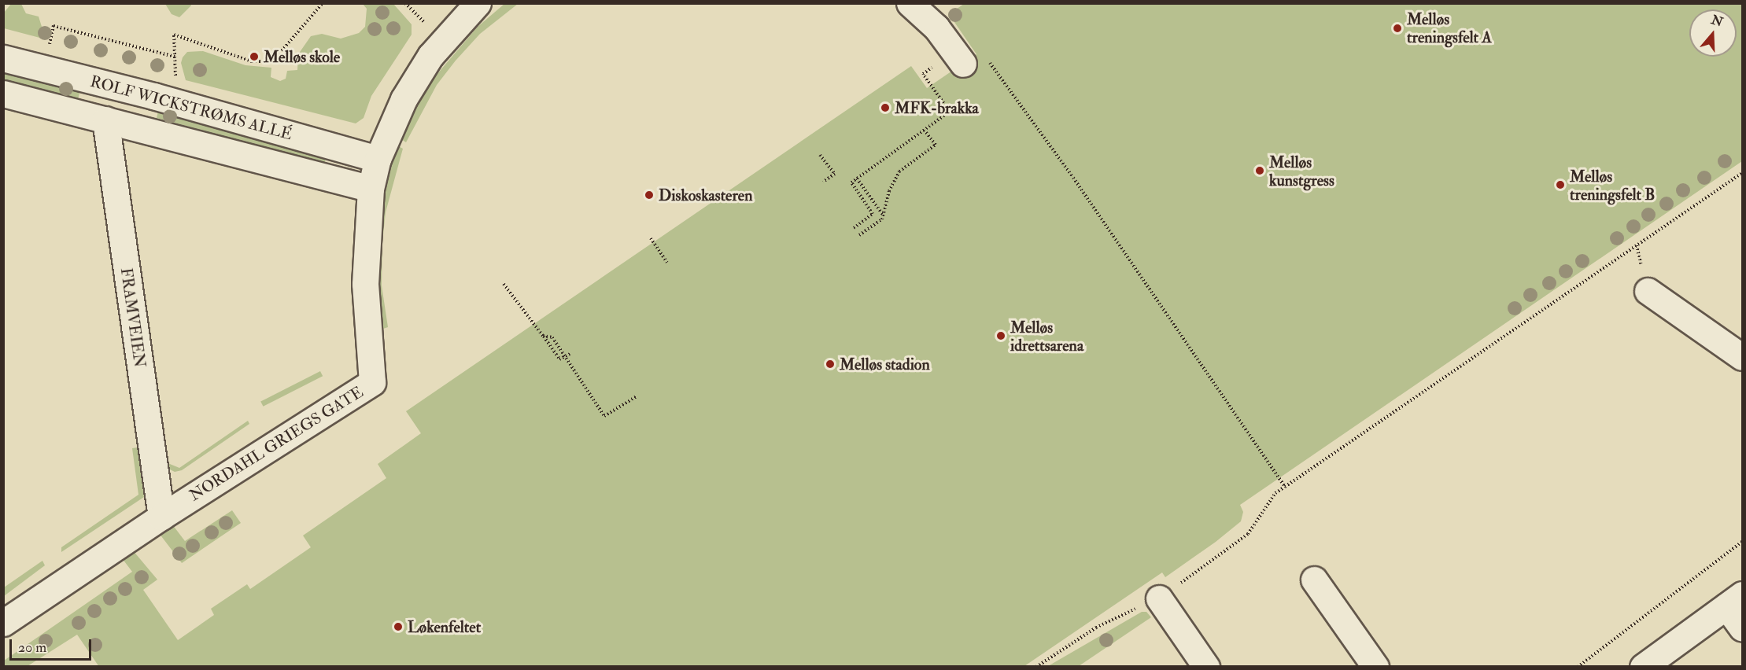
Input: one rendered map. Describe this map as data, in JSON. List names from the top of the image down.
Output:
{
  "streets": {
    "street": ["ROLF WICKSTRØMS ALLÉ", "FRAMVEIEN", "NORDAHL GRIEGS GATE"]
  },
  "crossings": [
    ["ROLF WICKSTRØMS ALLÉ", "FRAMVEIEN"],
    ["ROLF WICKSTRØMS ALLÉ", "NORDAHL GRIEGS GATE"],
    ["FRAMVEIEN", "NORDAHL GRIEGS GATE"]
  ],
  "places": [
    "Melløs treningsfelt A",
    "Melløs skole",
    "MFK-brakka",
    "Melløs kunstgress",
    "Melløs treningsfelt B",
    "Diskoskasteren",
    "Melløs idrettsarena",
    "Melløs stadion",
    "Løkenfeltet"
  ],
  "scale_bar": "20 m",
  "north": "top"
}
